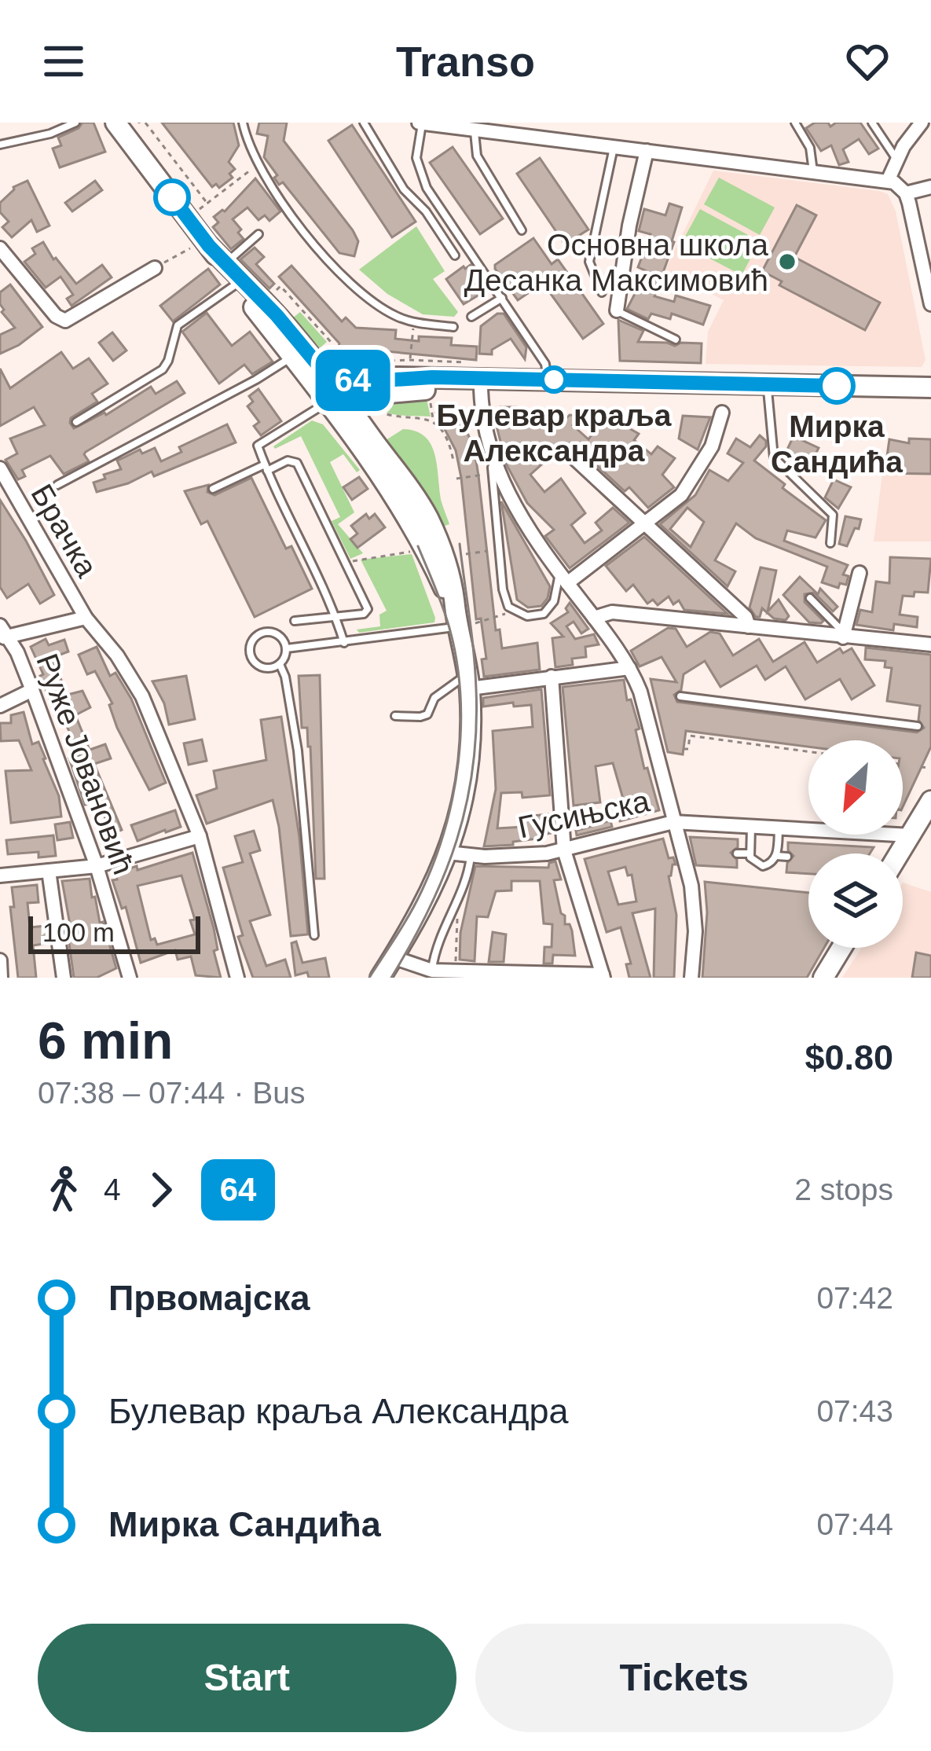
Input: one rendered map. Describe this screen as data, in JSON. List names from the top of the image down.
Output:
{
  "streets": {
    "street": ["Брачка", "Руже Јовановић", "Гусињска"]
  },
  "places": ["Основна школа Десанка Максимовић", "Булевар краља Александра", "Мирка Сандића"],
  "lines": ["bus line 64"],
  "scale_bar": "100 m",
  "north": "bottom left",
  "page": {
    "header": "Transo",
    "on_map": "64",
    "scale": "100 m",
    "heading": ["6 min", "07:38 – 07:44 · Bus", "$0.80"],
    "legs": ["4", "64", "2 stops"],
    "list": [
      {
        "name": "Првомајска",
        "value": "07:42"
      },
      {
        "name": "Булевар краља Александра",
        "value": "07:43"
      },
      {
        "name": "Мирка Сандића",
        "value": "07:44"
      }
    ],
    "buttons": ["Start", "Tickets"]
  }
}
